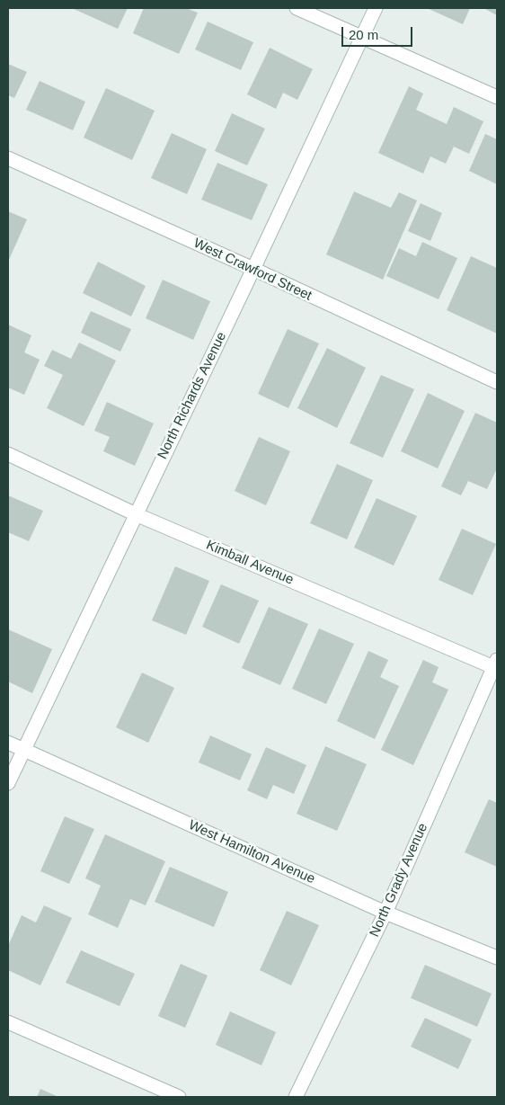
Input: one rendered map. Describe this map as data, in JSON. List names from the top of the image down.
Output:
{
  "streets": {
    "street": [
      "West Crawford Street",
      "North Richards Avenue",
      "Kimball Avenue",
      "West Hamilton Avenue",
      "North Grady Avenue"
    ]
  },
  "crossings": [
    ["West Crawford Street", "North Richards Avenue"],
    ["North Richards Avenue", "Kimball Avenue"],
    ["North Richards Avenue", "West Hamilton Avenue"],
    ["Kimball Avenue", "North Grady Avenue"],
    ["West Hamilton Avenue", "North Grady Avenue"]
  ],
  "scale_bar": "20 m"
}
